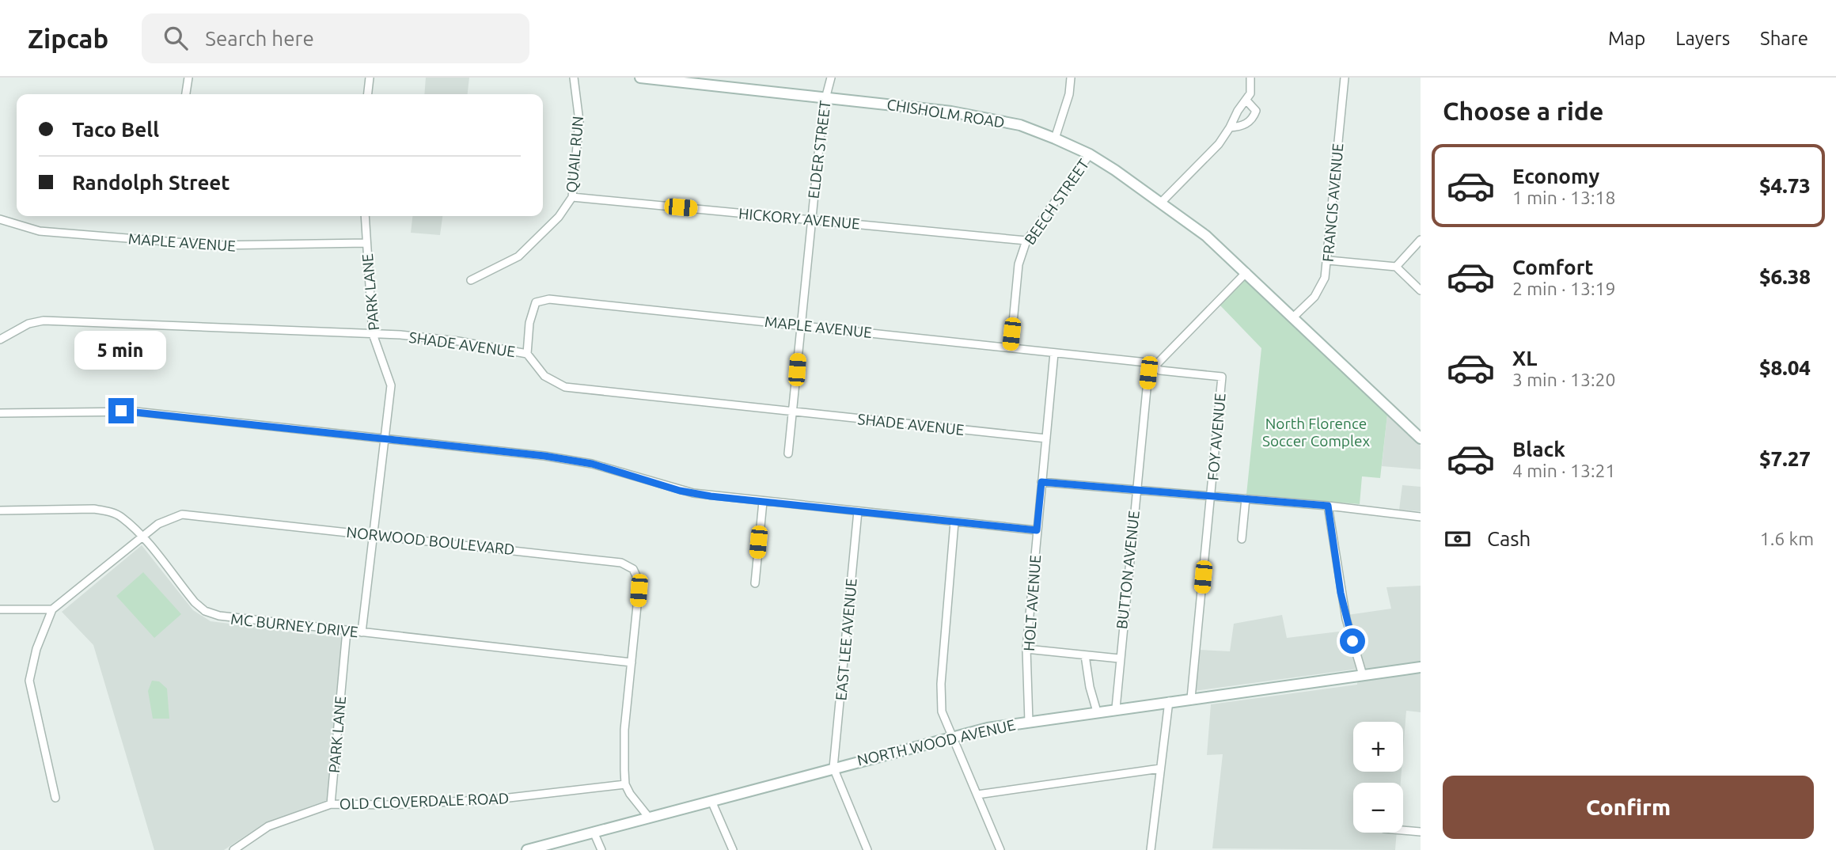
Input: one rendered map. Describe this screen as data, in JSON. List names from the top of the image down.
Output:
{
  "streets": {
    "main road": ["CHISHOLM ROAD", "NORTH WOOD AVENUE"],
    "street": [
      "ELDER STREET",
      "QUAIL RUN",
      "BEECH STREET",
      "FRANCIS AVENUE",
      "HICKORY AVENUE",
      "MAPLE AVENUE",
      "PARK LANE",
      "SHADE AVENUE",
      "FOY AVENUE",
      "NORWOOD BOULEVARD",
      "BUTTON AVENUE",
      "HOLT AVENUE",
      "MC BURNEY DRIVE",
      "EAST LEE AVENUE",
      "OLD CLOVERDALE ROAD"
    ]
  },
  "crossings": [
    ["CHISHOLM ROAD", "ELDER STREET"],
    ["CHISHOLM ROAD", "BEECH STREET"],
    ["CHISHOLM ROAD", "FRANCIS AVENUE"],
    ["CHISHOLM ROAD", "BUTTON AVENUE"],
    ["ELDER STREET", "HICKORY AVENUE"],
    ["ELDER STREET", "MAPLE AVENUE"],
    ["ELDER STREET", "SHADE AVENUE"],
    ["QUAIL RUN", "HICKORY AVENUE"],
    ["BEECH STREET", "HICKORY AVENUE"],
    ["BEECH STREET", "MAPLE AVENUE"],
    ["MAPLE AVENUE", "PARK LANE"],
    ["MAPLE AVENUE", "SHADE AVENUE"],
    ["MAPLE AVENUE", "FOY AVENUE"],
    ["MAPLE AVENUE", "BUTTON AVENUE"],
    ["MAPLE AVENUE", "HOLT AVENUE"],
    ["PARK LANE", "SHADE AVENUE"],
    ["PARK LANE", "NORWOOD BOULEVARD"],
    ["PARK LANE", "MC BURNEY DRIVE"],
    ["PARK LANE", "OLD CLOVERDALE ROAD"],
    ["SHADE AVENUE", "HOLT AVENUE"],
    ["FOY AVENUE", "BUTTON AVENUE"],
    ["FOY AVENUE", "NORTH WOOD AVENUE"],
    ["NORWOOD BOULEVARD", "MC BURNEY DRIVE"],
    ["NORWOOD BOULEVARD", "OLD CLOVERDALE ROAD"],
    ["BUTTON AVENUE", "NORTH WOOD AVENUE"],
    ["HOLT AVENUE", "NORTH WOOD AVENUE"],
    ["EAST LEE AVENUE", "NORTH WOOD AVENUE"]
  ],
  "parks": ["North Florence Soccer Complex"],
  "page": {
    "header": "Zipcab",
    "search": "Search here",
    "nav": ["Map", "Layers", "Share"],
    "heading": "Choose a ride",
    "banner": ["Taco Bell", "Randolph Street"],
    "list": [
      {
        "name": "Economy",
        "note": "1 min · 13:18",
        "value": "$4.73"
      },
      {
        "name": "Comfort",
        "note": "2 min · 13:19",
        "value": "$6.38"
      },
      {
        "name": "XL",
        "note": "3 min · 13:20",
        "value": "$8.04"
      },
      {
        "name": "Black",
        "note": "4 min · 13:21",
        "value": "$7.27"
      }
    ],
    "bubble": "5 min",
    "pay": ["Cash", "1.6 km"],
    "map_buttons": ["+", "−"],
    "buttons": "Confirm"
  }
}
